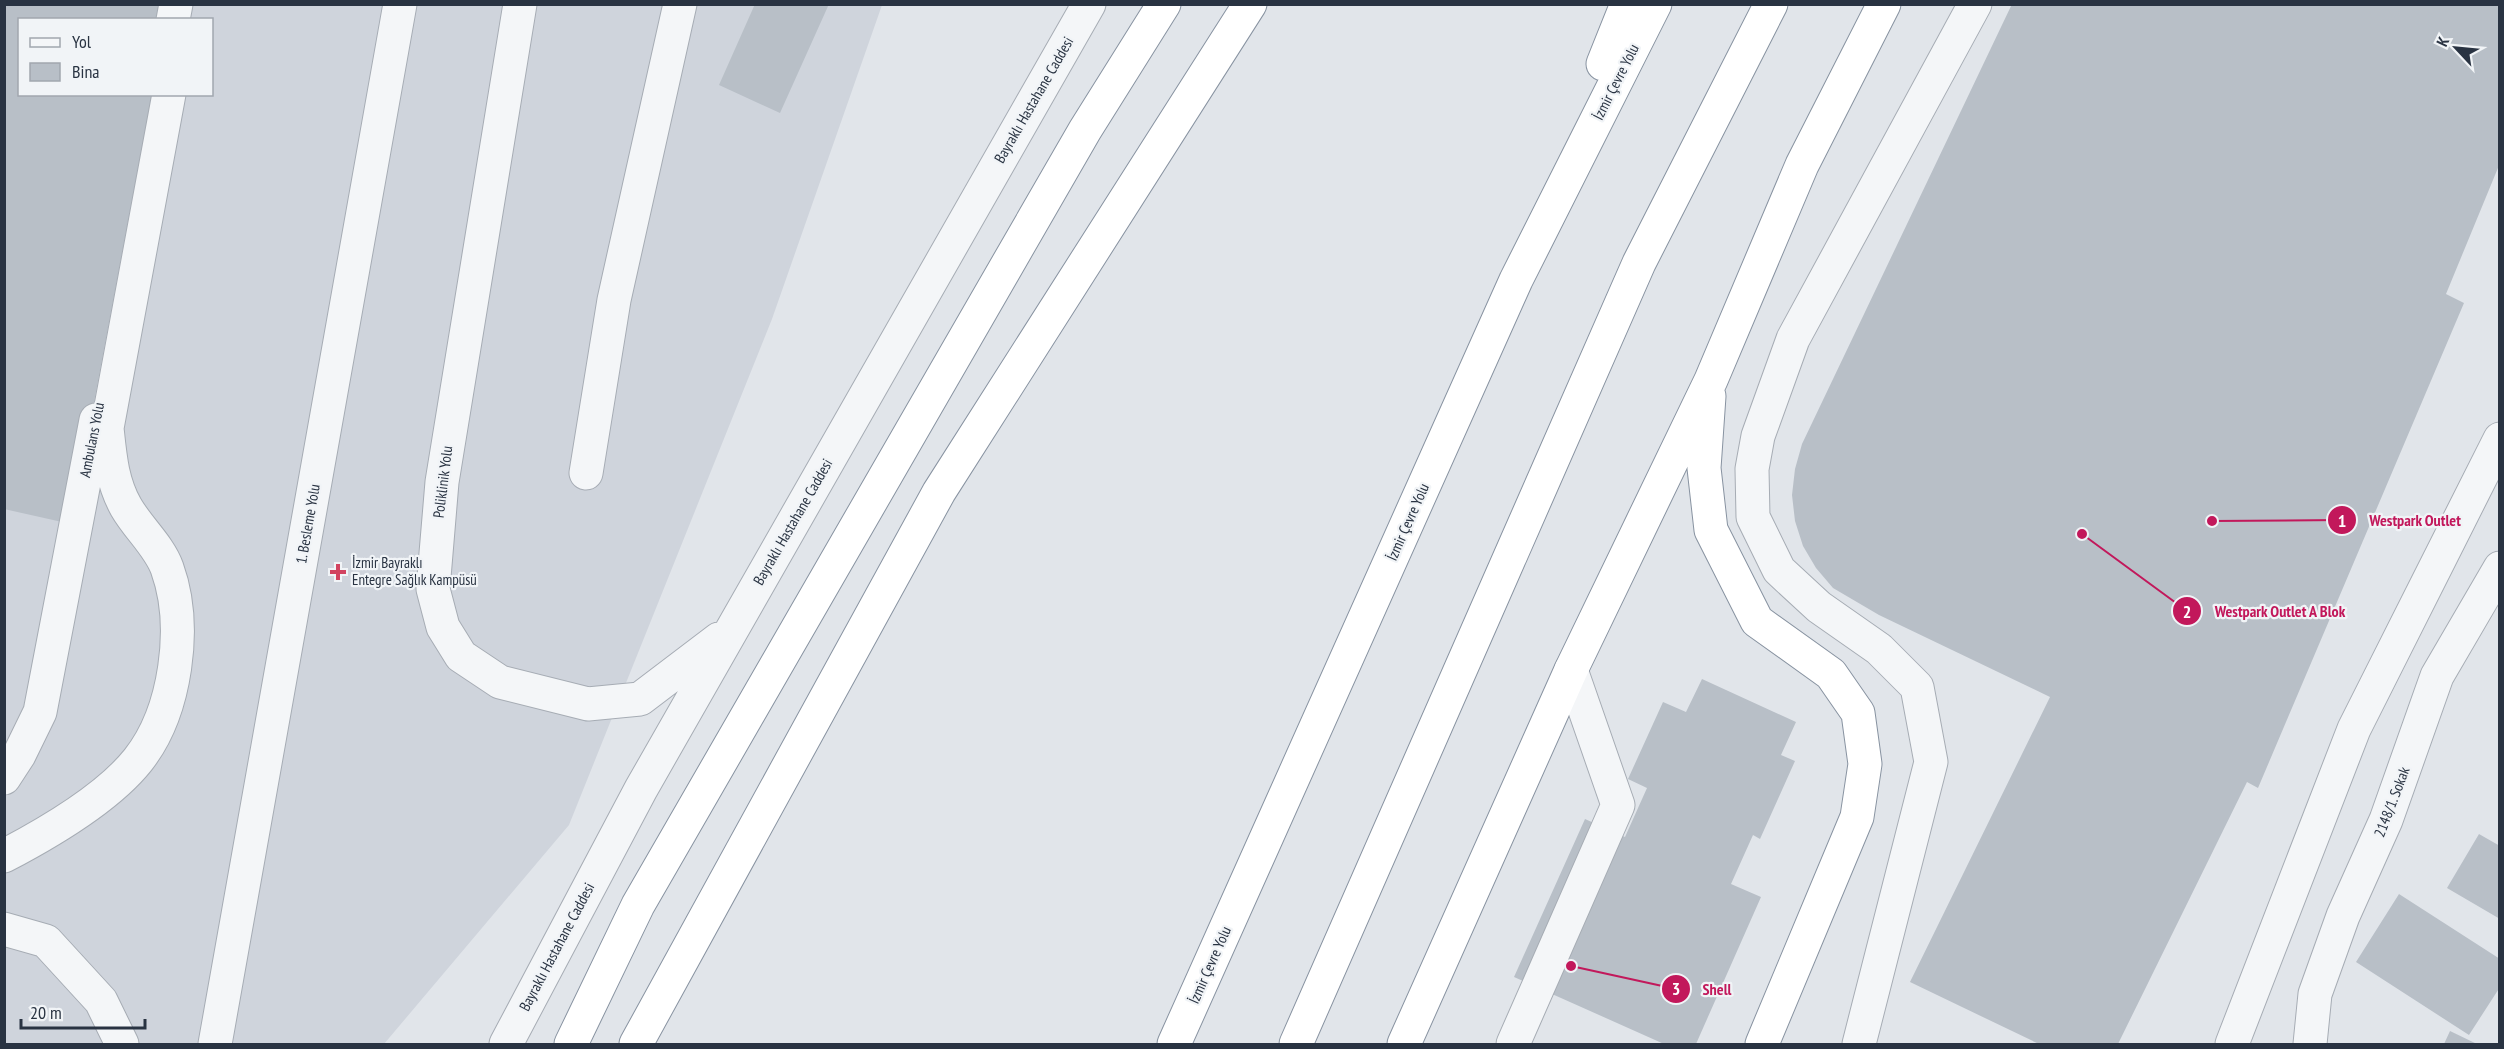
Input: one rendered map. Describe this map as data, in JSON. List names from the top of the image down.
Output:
{
  "streets": {
    "highway": ["İzmir Çevre Yolu"],
    "street": [
      "Bayraklı Hastahane Caddesi",
      "Ambulans Yolu",
      "Poliklinik Yolu",
      "1. Besleme Yolu",
      "2148/1. Sokak"
    ]
  },
  "crossings": [
    ["Bayraklı Hastahane Caddesi", "Poliklinik Yolu"]
  ],
  "places": {
    "other": ["Westpark Outlet", "Westpark Outlet A Blok", "Shell"],
    "health": ["İzmir Bayraklı Entegre Sağlık Kampüsü"]
  },
  "legend": ["Yol", "Bina"],
  "scale_bar": "20 m",
  "north": "top left"
}
